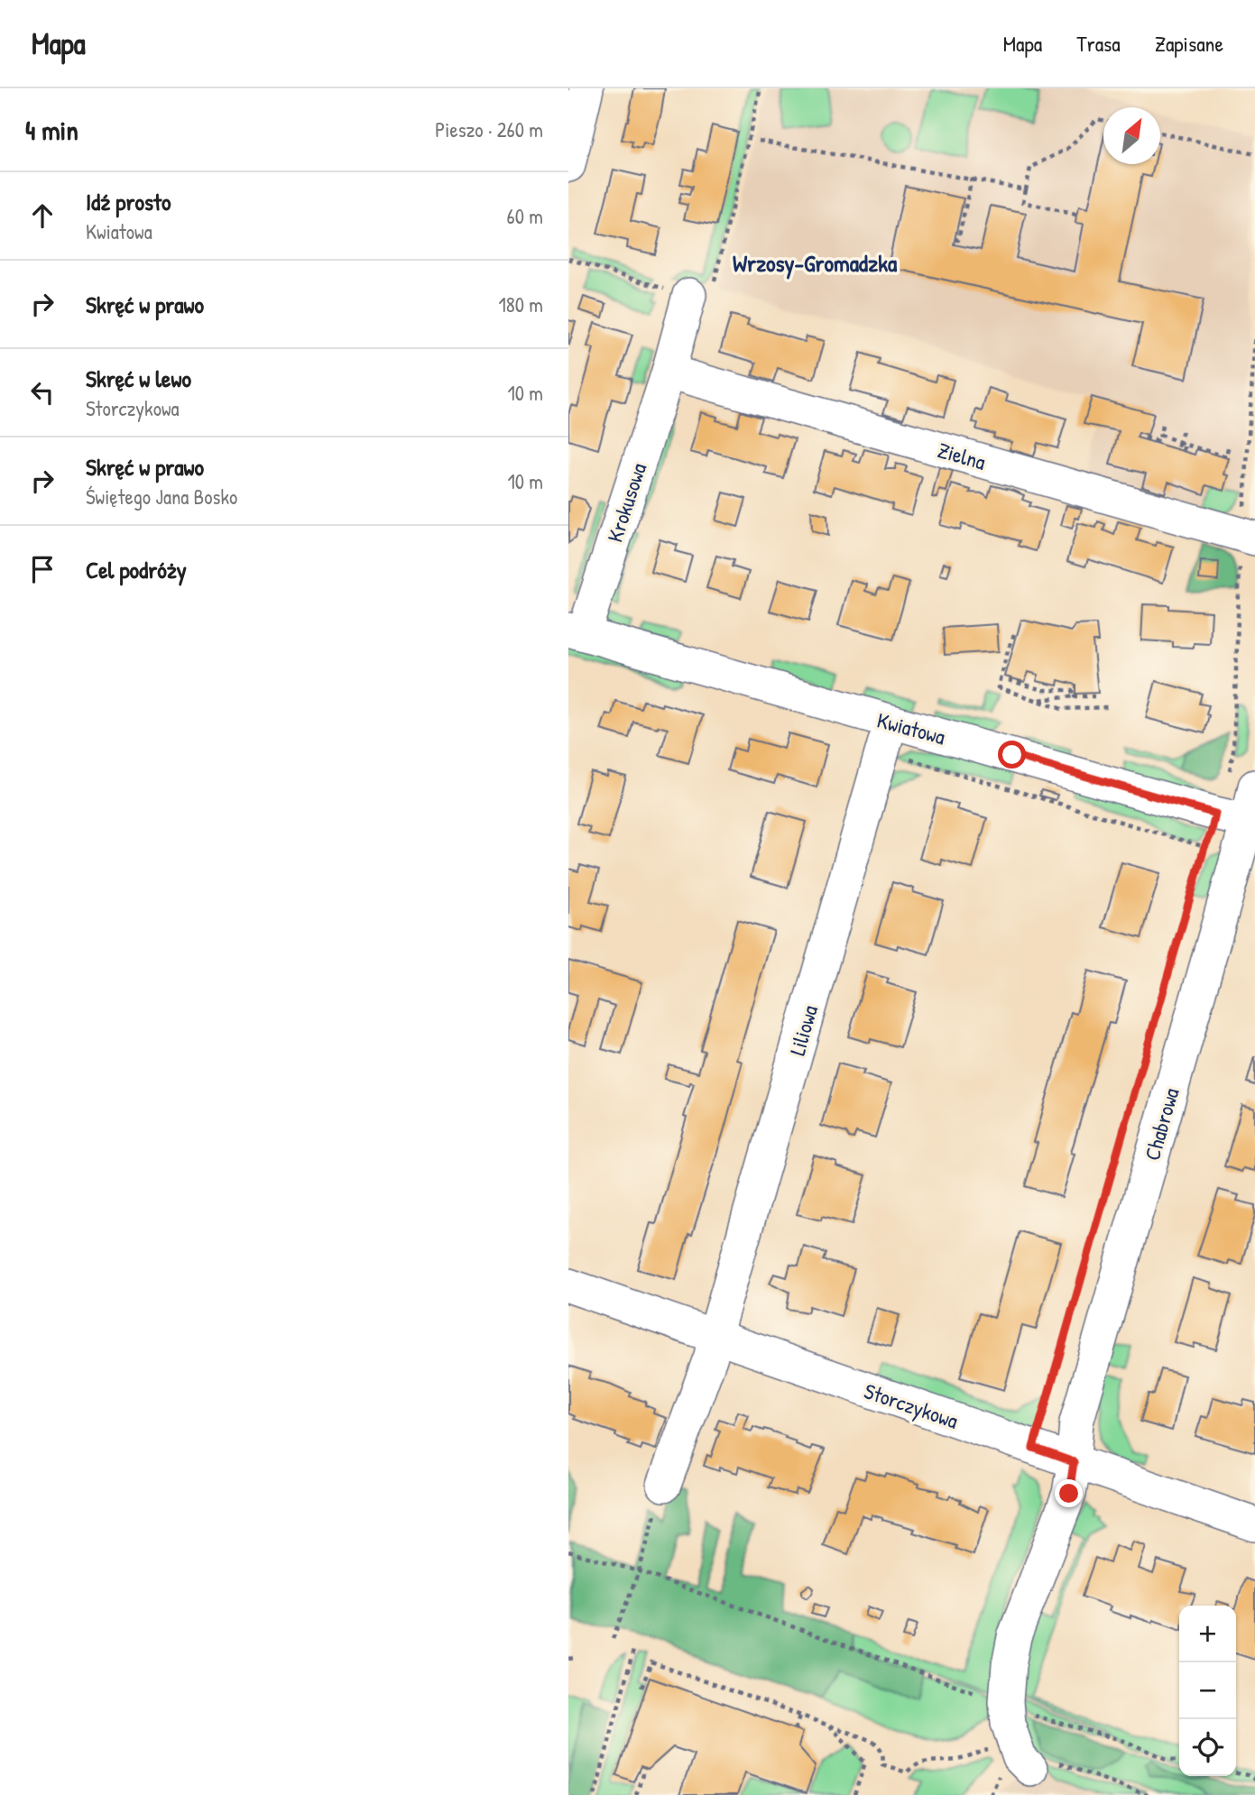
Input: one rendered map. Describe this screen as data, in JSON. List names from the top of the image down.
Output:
{
  "streets": {
    "street": [
      "Zielna",
      "Krokusowa",
      "Kwiatowa",
      "Liliowa",
      "Chabrowa",
      "Storczykowa"
    ]
  },
  "crossings": [
    ["Zielna", "Krokusowa"],
    ["Krokusowa", "Kwiatowa"],
    ["Kwiatowa", "Liliowa"],
    ["Kwiatowa", "Chabrowa"],
    ["Liliowa", "Storczykowa"],
    ["Chabrowa", "Storczykowa"]
  ],
  "districts": ["Wrzosy-Gromadzka"],
  "north": "top right",
  "page": {
    "header": "Mapa",
    "nav": ["Mapa", "Trasa", "Zapisane"],
    "heading": ["4 min", "Pieszo · 260 m"],
    "list": [
      ["Idź prosto", "Kwiatowa", "60 m"],
      ["Skręć w prawo", "180 m"],
      ["Skręć w lewo", "Storczykowa", "10 m"],
      ["Skręć w prawo", "Świętego Jana Bosko", "10 m"],
      "Cel podróży"
    ],
    "map_buttons": ["+", "−"]
  }
}
